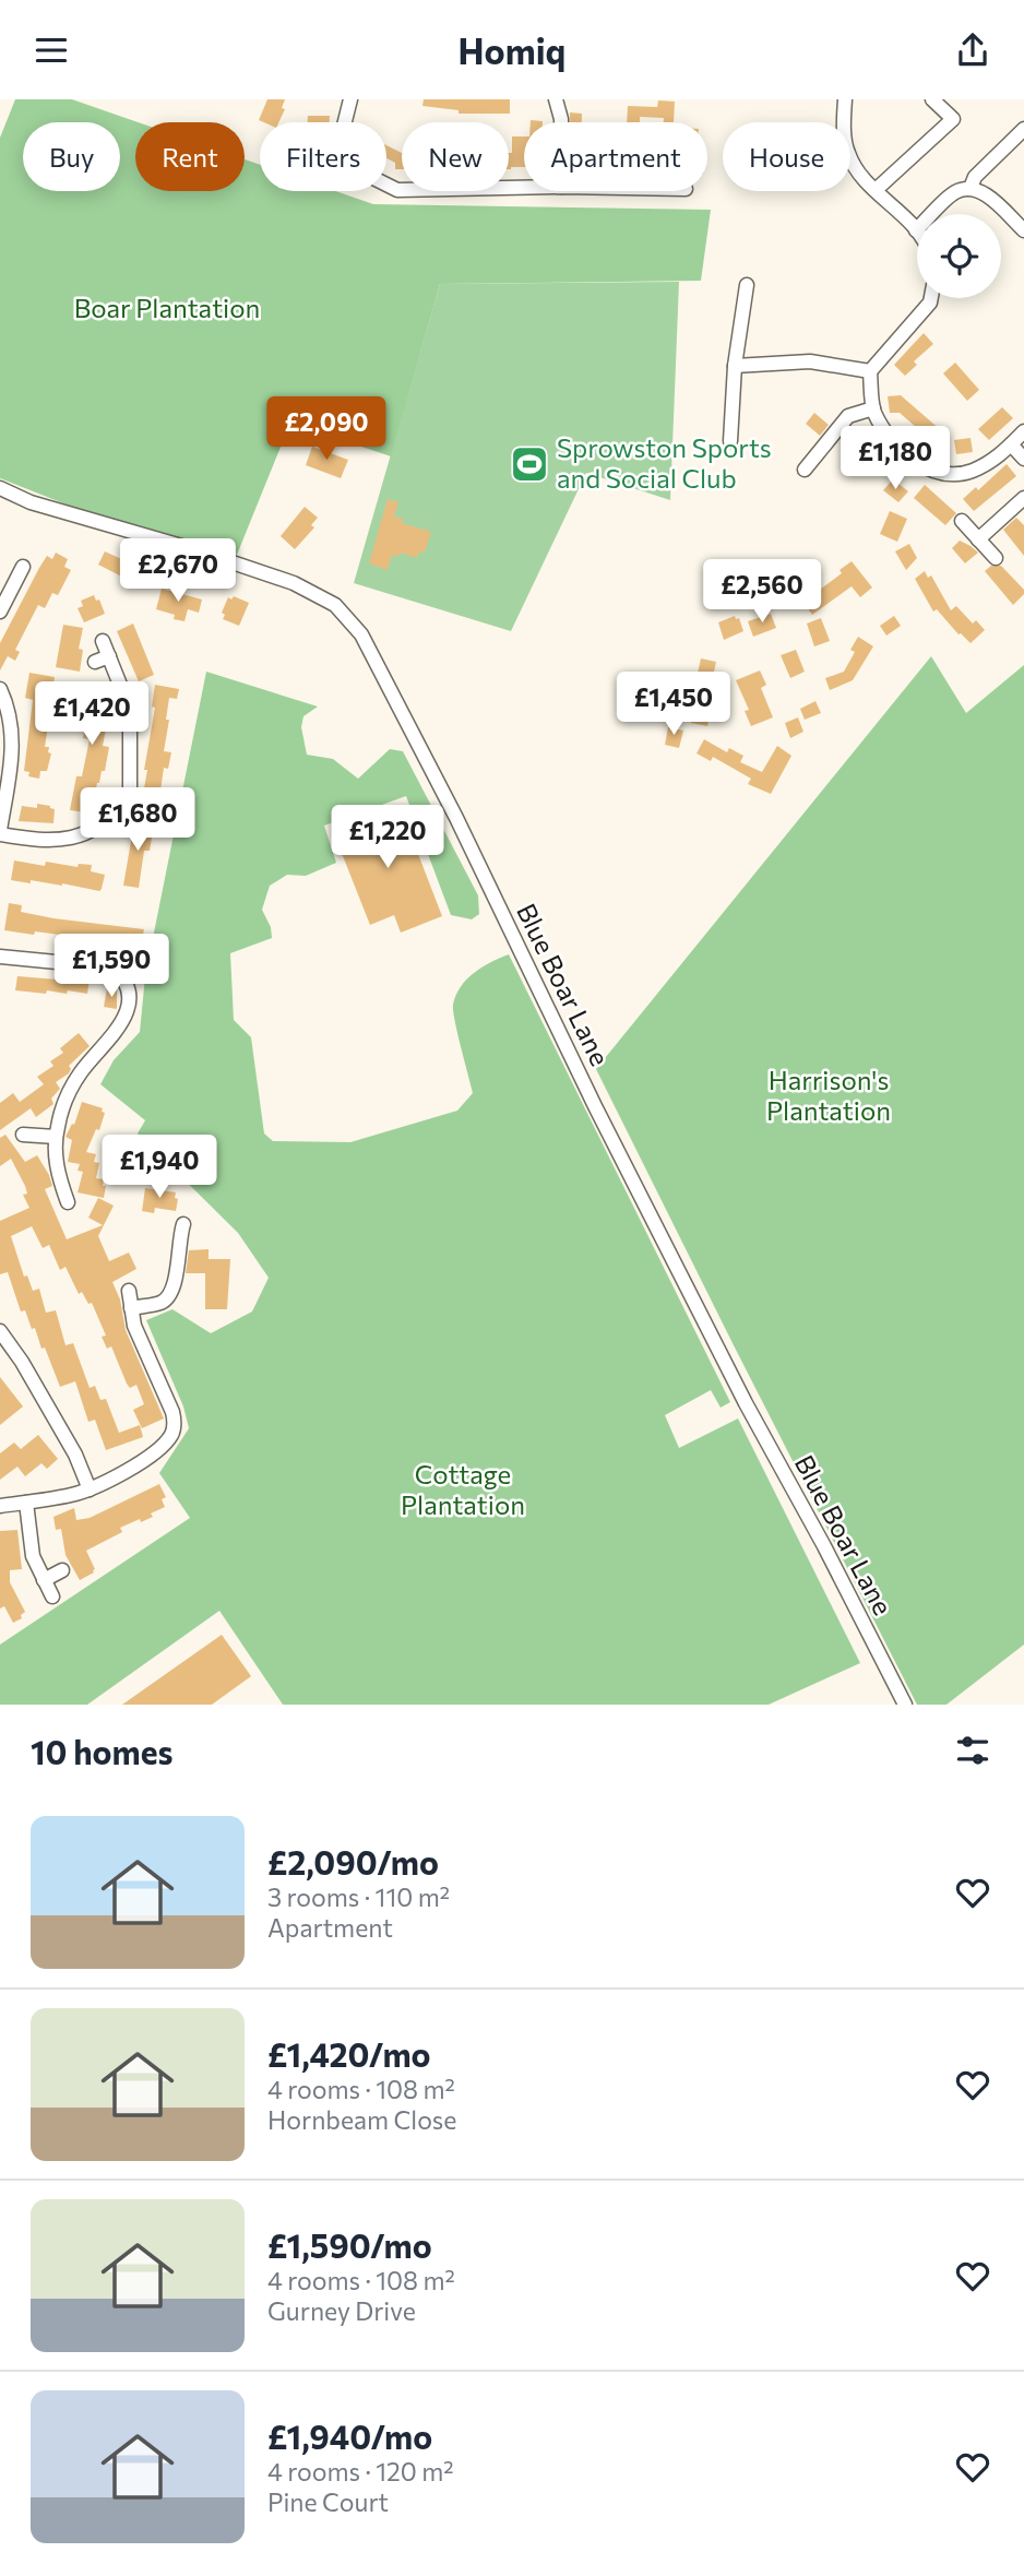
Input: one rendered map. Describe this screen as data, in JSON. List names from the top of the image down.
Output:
{
  "streets": {
    "street": ["Blue Boar Lane"]
  },
  "parks": ["Boar Plantation", "Harrison's Plantation", "Cottage Plantation"],
  "places": {
    "sports": ["Sprowston Sports and Social Club"]
  },
  "page": {
    "header": "Homiq",
    "chip": [
      "Buy",
      "Rent",
      "Filters",
      "New",
      "Apartment",
      "House"
    ],
    "price": [
      "£2,090",
      "£1,180",
      "£2,670",
      "£2,560",
      "£1,450",
      "£1,420",
      "£1,680",
      "£1,220",
      "£1,590",
      "£1,940"
    ],
    "heading": "10 homes",
    "list": [
      {
        "name": "£2,090/mo",
        "note": "3 rooms · 110 m² · Apartment"
      },
      {
        "name": "£1,420/mo",
        "note": "4 rooms · 108 m² · Hornbeam Close"
      },
      {
        "name": "£1,590/mo",
        "note": "4 rooms · 108 m² · Gurney Drive"
      },
      {
        "name": "£1,940/mo",
        "note": "4 rooms · 120 m² · Pine Court"
      }
    ]
  }
}
